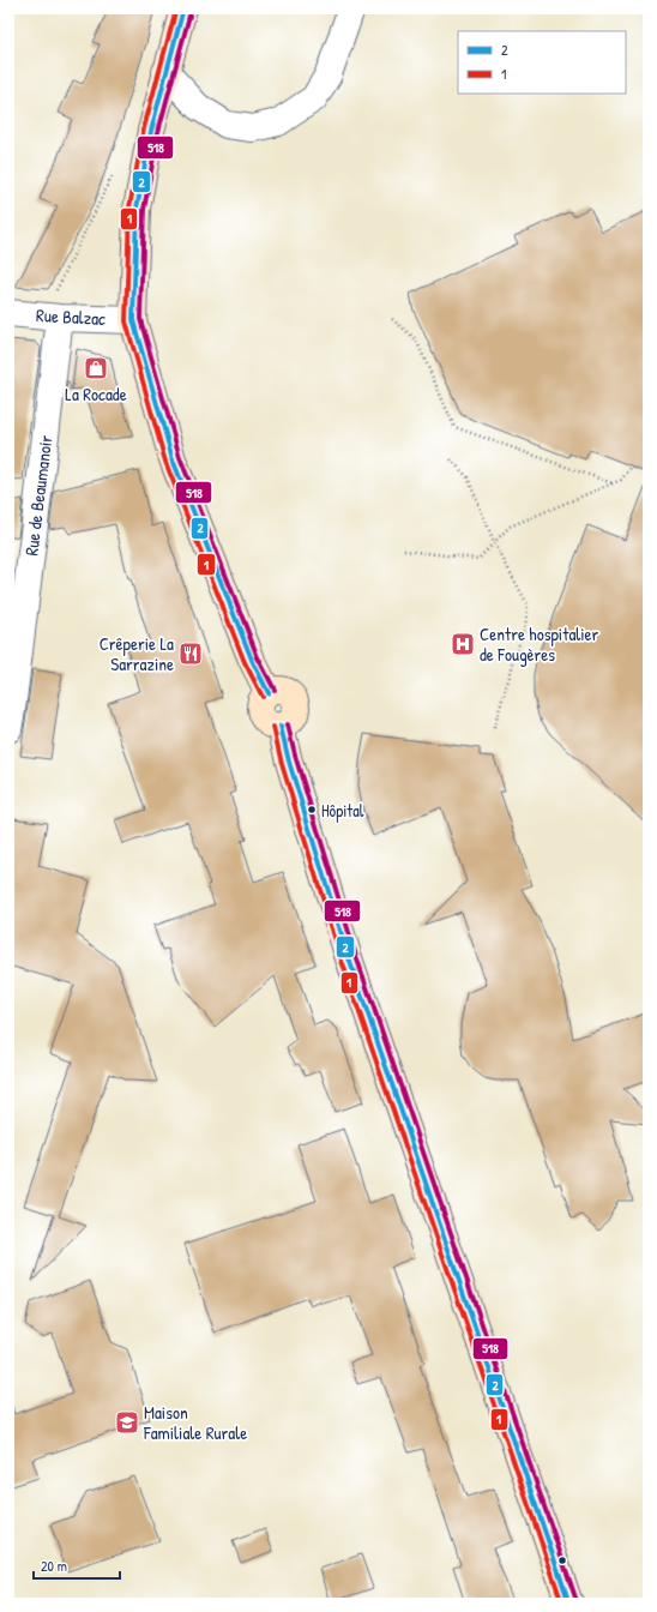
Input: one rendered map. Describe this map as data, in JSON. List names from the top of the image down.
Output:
{
  "streets": {
    "street": ["Rue Balzac", "Rue de Beaumanoir"]
  },
  "crossings": [
    ["Rue Balzac", "Rue de Beaumanoir"]
  ],
  "places": {
    "shop": ["La Rocade"],
    "hospital": ["Centre hospitalier de Fougères"],
    "restaurant": ["Crêperie La Sarrazine"],
    "other": ["Hôpital"],
    "school or university": ["Maison Familiale Rurale"]
  },
  "lines": ["transit line 2", "transit line 1", "transit line 518"],
  "legend": ["2", "1"],
  "scale_bar": "20 m"
}
